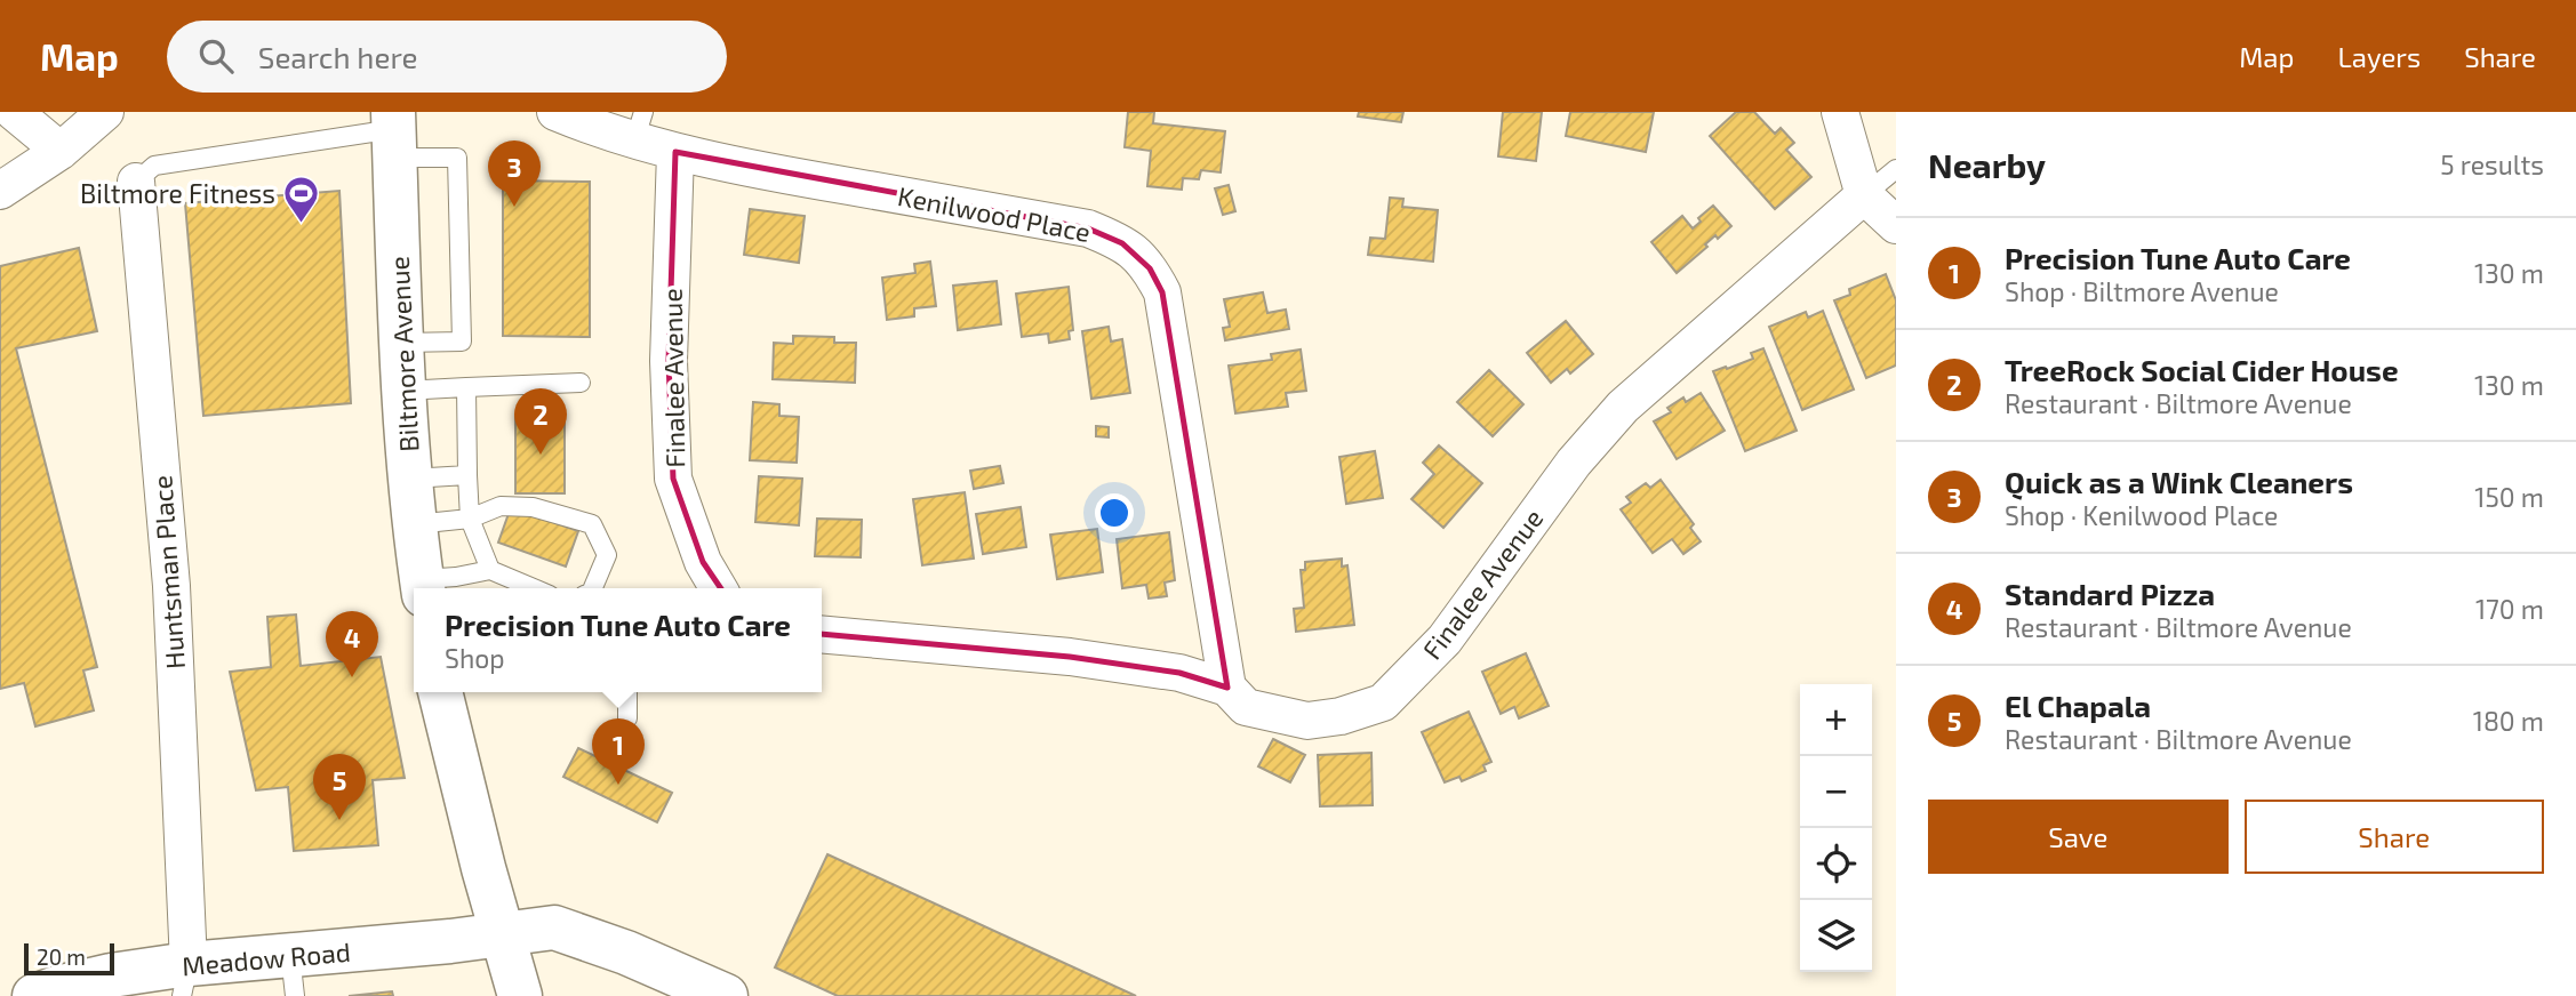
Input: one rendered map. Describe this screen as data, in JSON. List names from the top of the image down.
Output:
{
  "streets": {
    "main road": ["Biltmore Avenue", "Meadow Road"],
    "street": ["Kenilwood Place", "Finalee Avenue", "Huntsman Place"]
  },
  "crossings": [
    ["Kenilwood Place", "Finalee Avenue"],
    ["Huntsman Place", "Meadow Road"]
  ],
  "places": {
    "sports": ["Biltmore Fitness"]
  },
  "scale_bar": "20 m",
  "page": {
    "header": "Map",
    "search": "Search here",
    "nav": ["Map", "Layers", "Share"],
    "heading": ["Nearby", "5 results"],
    "pins": [
      "3",
      "2",
      "4",
      "1",
      "5"
    ],
    "list": [
      {
        "mark": "1",
        "name": "Precision Tune Auto Care",
        "note": "Shop · Biltmore Avenue",
        "value": "130 m"
      },
      {
        "mark": "2",
        "name": "TreeRock Social Cider House",
        "note": "Restaurant · Biltmore Avenue",
        "value": "130 m"
      },
      {
        "mark": "3",
        "name": "Quick as a Wink Cleaners",
        "note": "Shop · Kenilwood Place",
        "value": "150 m"
      },
      {
        "mark": "4",
        "name": "Standard Pizza",
        "note": "Restaurant · Biltmore Avenue",
        "value": "170 m"
      },
      {
        "mark": "5",
        "name": "El Chapala",
        "note": "Restaurant · Biltmore Avenue",
        "value": "180 m"
      }
    ],
    "popup": ["Precision Tune Auto Care", "Shop"],
    "map_buttons": ["+", "−"],
    "buttons": ["Save", "Share"],
    "scale": "20 m"
  }
}
